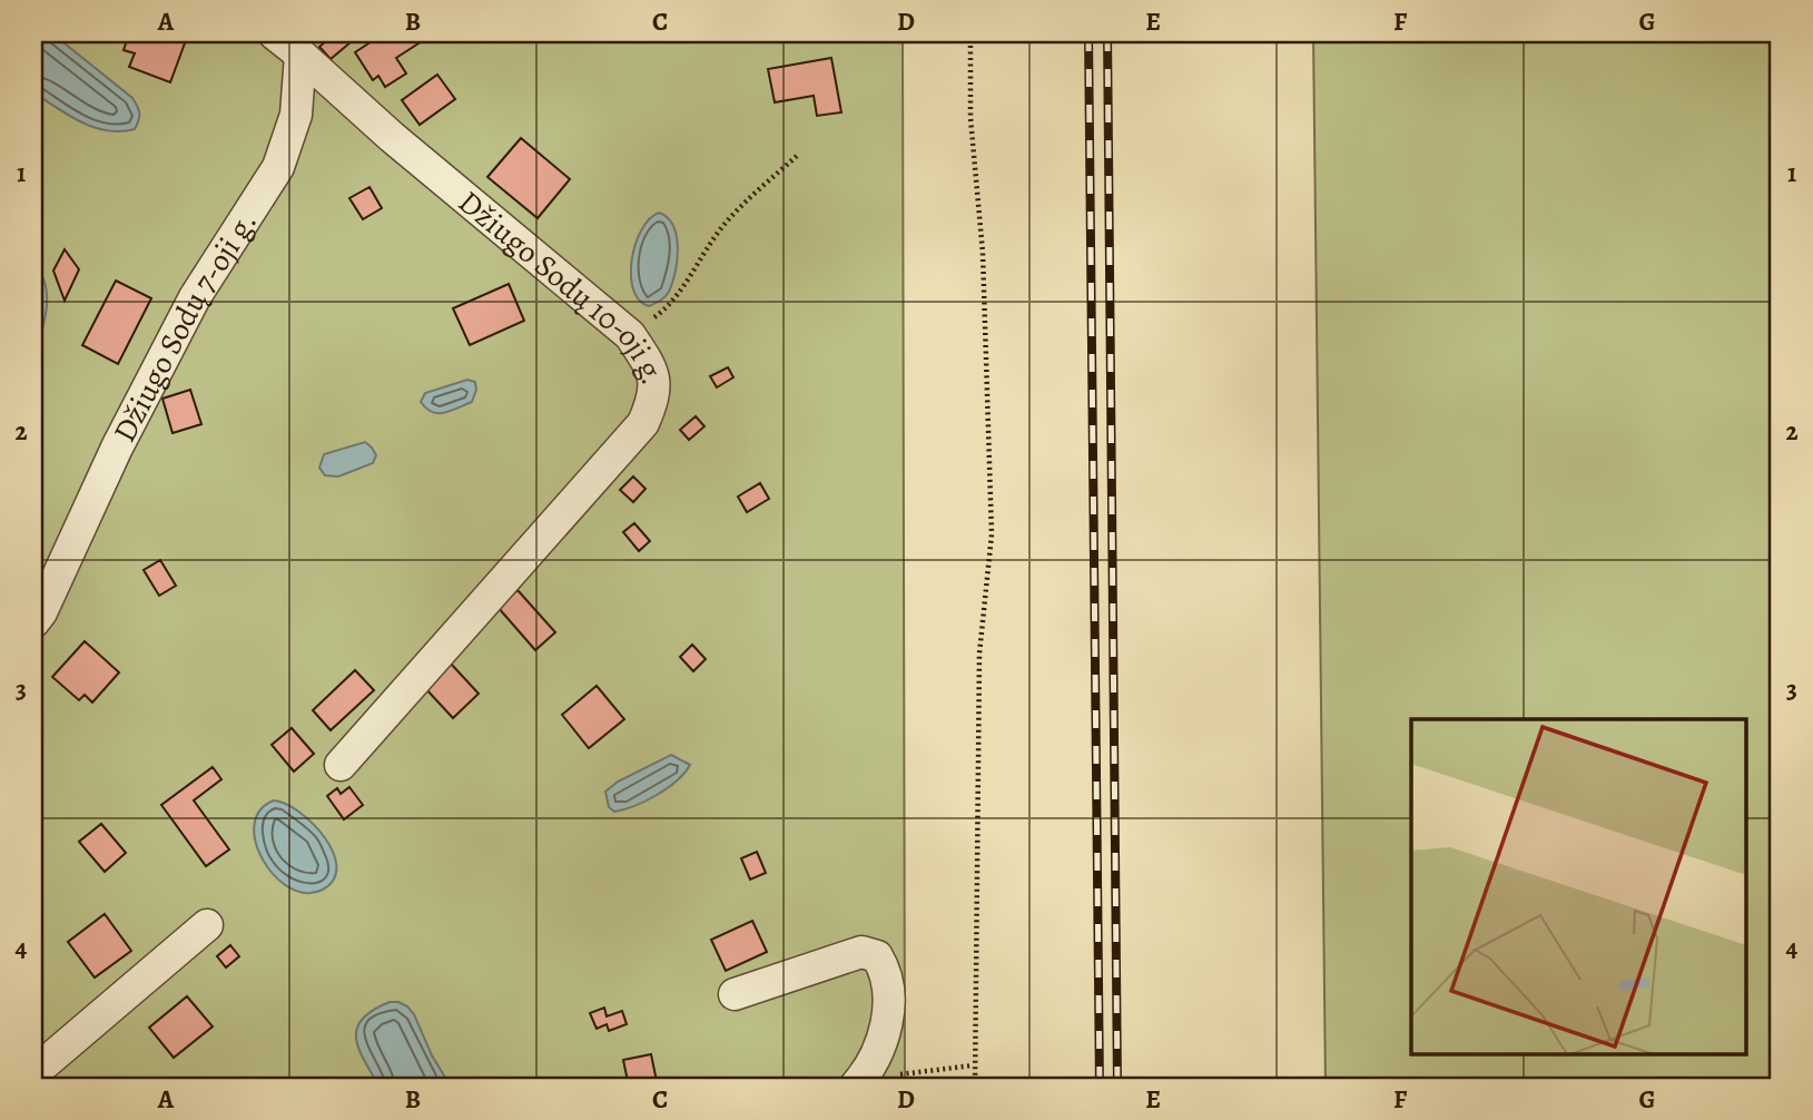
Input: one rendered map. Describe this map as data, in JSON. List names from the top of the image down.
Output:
{
  "streets": {
    "street": ["Džiugo Sodų 10-oji g.", "Džiugo Sodų 7-oji g."]
  },
  "crossings": [
    ["Džiugo Sodų 10-oji g.", "Džiugo Sodų 7-oji g."]
  ],
  "grid": {
    "columns": [
      "A",
      "B",
      "C",
      "D",
      "E",
      "F",
      "G"
    ],
    "rows": [
      "1",
      "2",
      "3",
      "4"
    ]
  }
}
